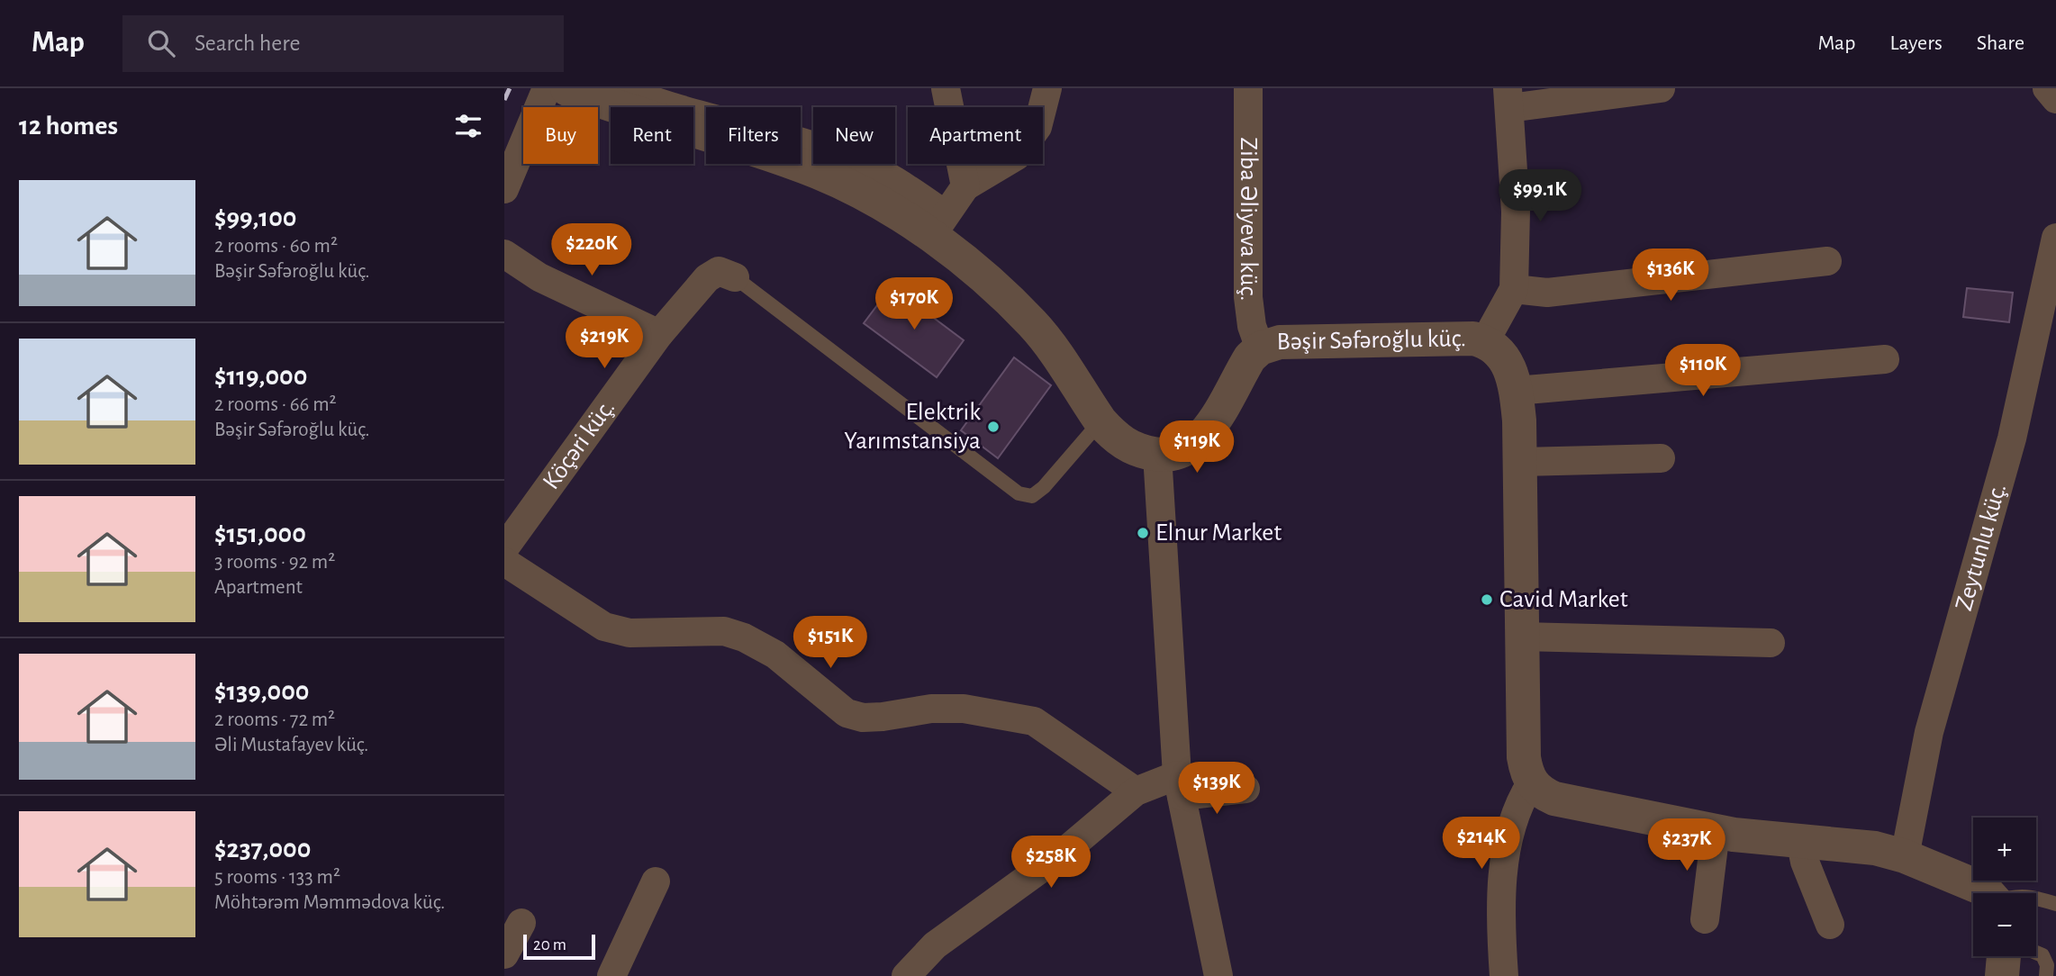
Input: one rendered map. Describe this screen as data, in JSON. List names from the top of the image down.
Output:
{
  "streets": {
    "street": [
      "Ziba Əliyeva küç.",
      "Bəşir Səfəroğlu küç.",
      "Köçəri küç.",
      "Zeytunlu küç."
    ]
  },
  "crossings": [
    ["Ziba Əliyeva küç.", "Bəşir Səfəroğlu küç."]
  ],
  "places": ["Elektrik Yarımstansiya", "Elnur Market", "Cavid Market"],
  "scale_bar": "20 m",
  "page": {
    "header": "Map",
    "search": "Search here",
    "nav": ["Map", "Layers", "Share"],
    "heading": "12 homes",
    "chip": [
      "Buy",
      "Rent",
      "Filters",
      "New",
      "Apartment"
    ],
    "list": [
      {
        "name": "$99,100",
        "note": "2 rooms · 60 m² · Bəşir Səfəroğlu küç."
      },
      {
        "name": "$119,000",
        "note": "2 rooms · 66 m² · Bəşir Səfəroğlu küç."
      },
      {
        "name": "$151,000",
        "note": "3 rooms · 92 m² · Apartment"
      },
      {
        "name": "$139,000",
        "note": "2 rooms · 72 m² · Əli Mustafayev küç."
      },
      {
        "name": "$237,000",
        "note": "5 rooms · 133 m² · Möhtərəm Məmmədova küç."
      }
    ],
    "price": [
      "$99.1K",
      "$220K",
      "$136K",
      "$170K",
      "$219K",
      "$110K",
      "$119K",
      "$151K",
      "$139K",
      "$214K",
      "$237K",
      "$258K"
    ],
    "map_buttons": ["+", "−"],
    "scale": "20 m"
  }
}
